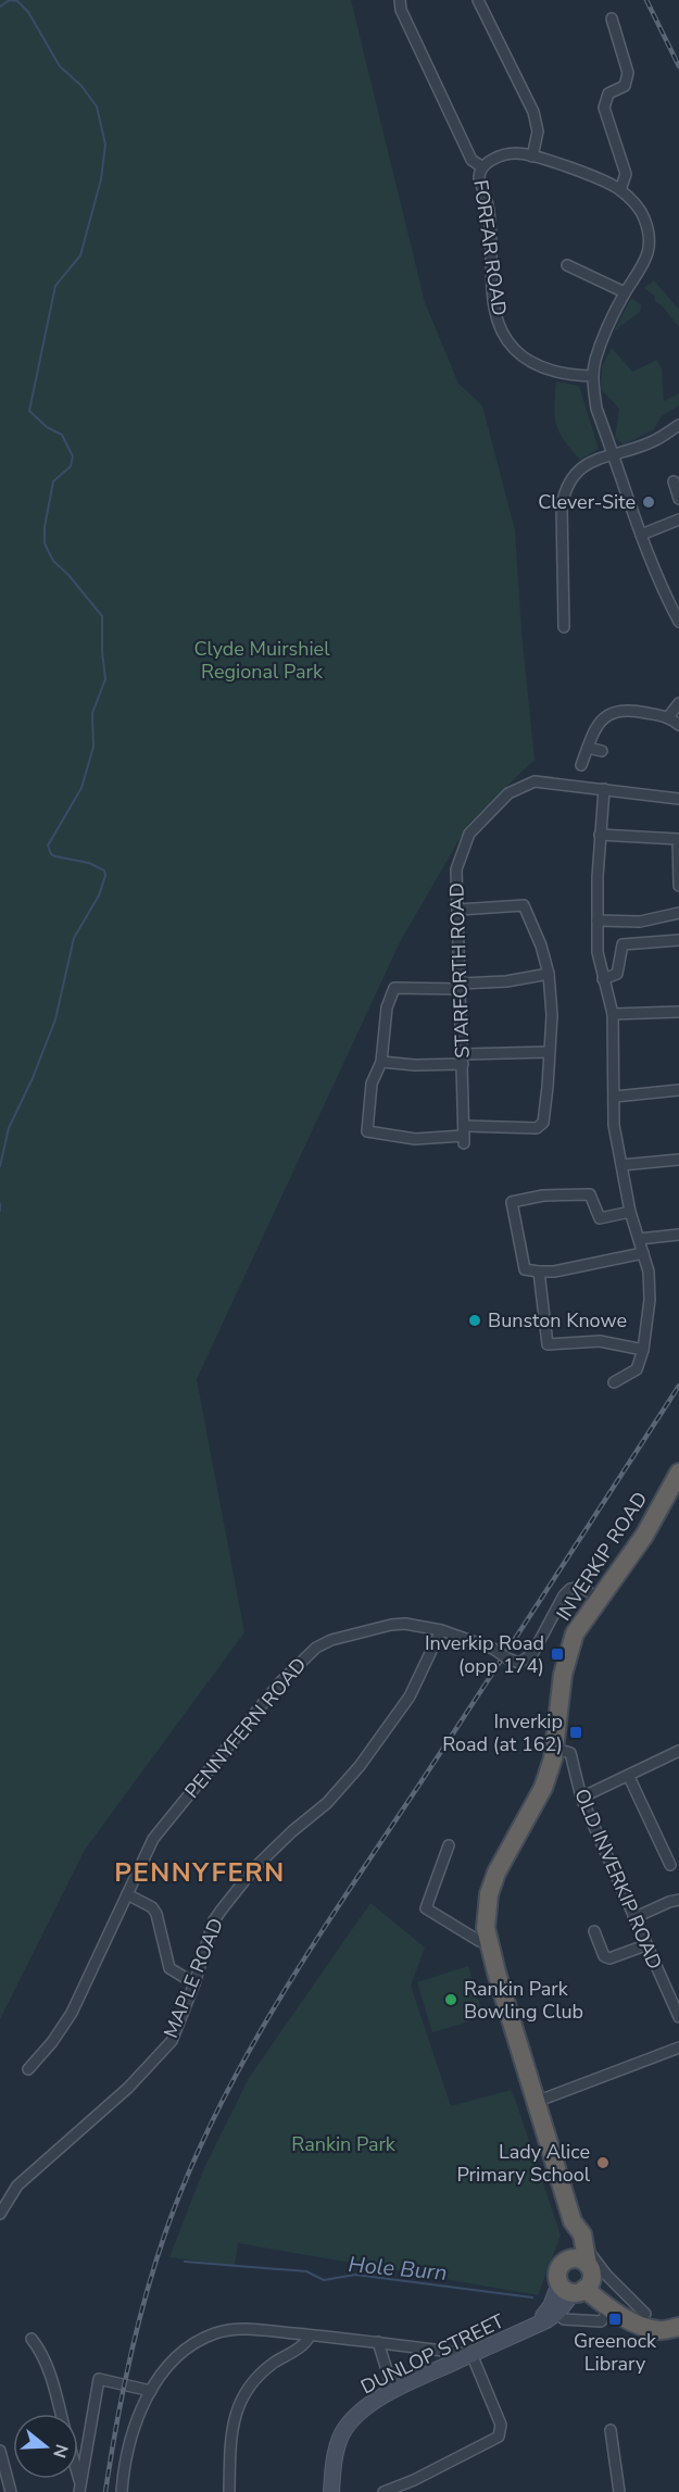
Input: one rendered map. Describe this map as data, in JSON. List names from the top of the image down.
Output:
{
  "streets": {
    "highway": ["INVERKIP ROAD"],
    "main road": ["DUNLOP STREET"],
    "street": [
      "FORFAR ROAD",
      "STARFORTH ROAD",
      "PENNYFERN ROAD",
      "OLD INVERKIP ROAD",
      "MAPLE ROAD"
    ]
  },
  "crossings": [
    ["INVERKIP ROAD", "PENNYFERN ROAD"],
    ["INVERKIP ROAD", "OLD INVERKIP ROAD"],
    ["INVERKIP ROAD", "DUNLOP STREET"],
    ["PENNYFERN ROAD", "MAPLE ROAD"]
  ],
  "districts": ["PENNYFERN"],
  "water": ["Hole Burn"],
  "parks": ["Clyde Muirshiel Regional Park", "Rankin Park"],
  "places": {
    "other": [
      "Clever-Site",
      "Bunston Knowe",
      "Rankin Park Bowling Club",
      "Lady Alice Primary School"
    ],
    "transit": ["Inverkip Road (opp 174)", "Inverkip Road (at 162)", "Greenock Library"]
  },
  "north": "right"
}
